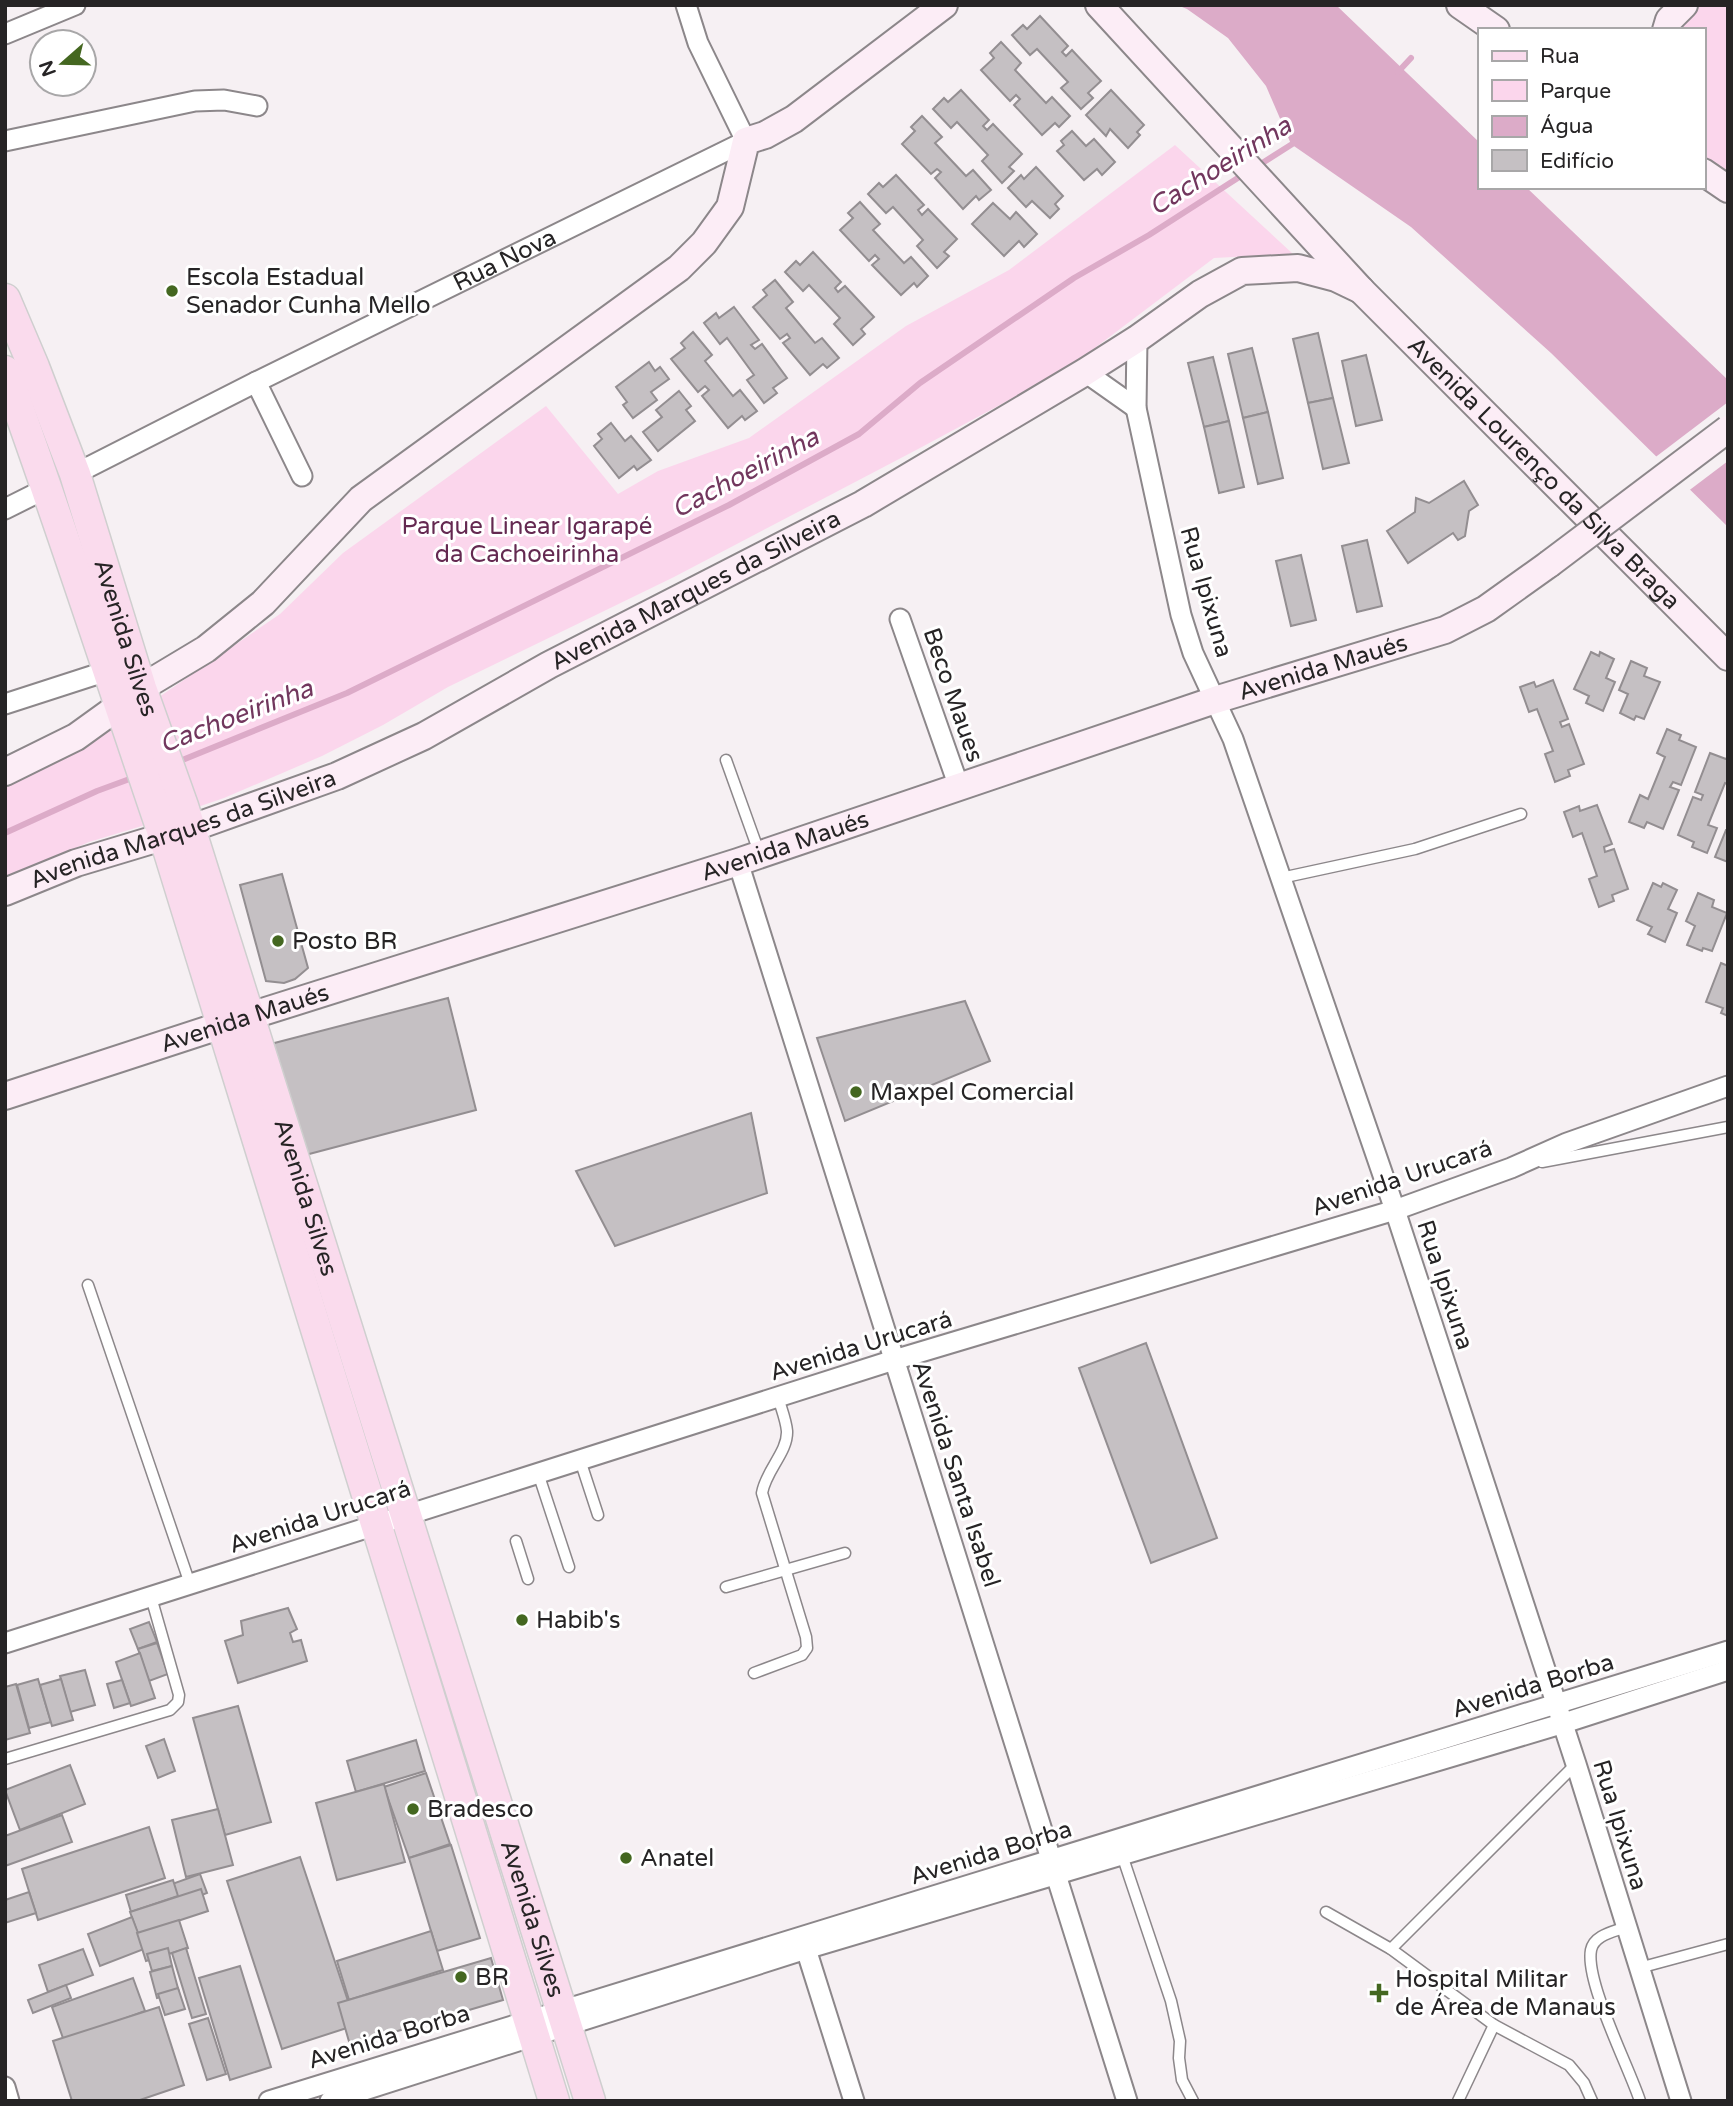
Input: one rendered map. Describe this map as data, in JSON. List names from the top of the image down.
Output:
{
  "streets": {
    "main road": ["Avenida Silves"],
    "street": [
      "Rua Nova",
      "Avenida Lourenço da Silva Braga",
      "Avenida Marques da Silveira",
      "Rua Ipixuna",
      "Avenida Maués",
      "Beco Maues",
      "Avenida Urucará",
      "Avenida Santa Isabel",
      "Avenida Borba"
    ]
  },
  "crossings": [
    ["Rua Nova", "Avenida Silves"],
    ["Avenida Lourenço da Silva Braga", "Avenida Marques da Silveira"],
    ["Avenida Marques da Silveira", "Rua Ipixuna"],
    ["Avenida Marques da Silveira", "Avenida Silves"],
    ["Rua Ipixuna", "Avenida Maués"],
    ["Rua Ipixuna", "Avenida Urucará"],
    ["Rua Ipixuna", "Avenida Borba"],
    ["Avenida Silves", "Avenida Maués"],
    ["Avenida Silves", "Avenida Urucará"],
    ["Avenida Silves", "Avenida Borba"],
    ["Avenida Maués", "Beco Maues"],
    ["Avenida Maués", "Avenida Santa Isabel"],
    ["Avenida Urucará", "Avenida Santa Isabel"],
    ["Avenida Santa Isabel", "Avenida Borba"]
  ],
  "water": ["Cachoeirinha"],
  "parks": ["Parque Linear Igarapé da Cachoeirinha"],
  "places": {
    "other": [
      "Escola Estadual Senador Cunha Mello",
      "Posto BR",
      "Maxpel Comercial",
      "Habib's",
      "Bradesco",
      "Anatel",
      "BR"
    ],
    "health": ["Hospital Militar de Área de Manaus"]
  },
  "legend": [
    "Rua",
    "Parque",
    "Água",
    "Edifício"
  ],
  "north": "left"
}
